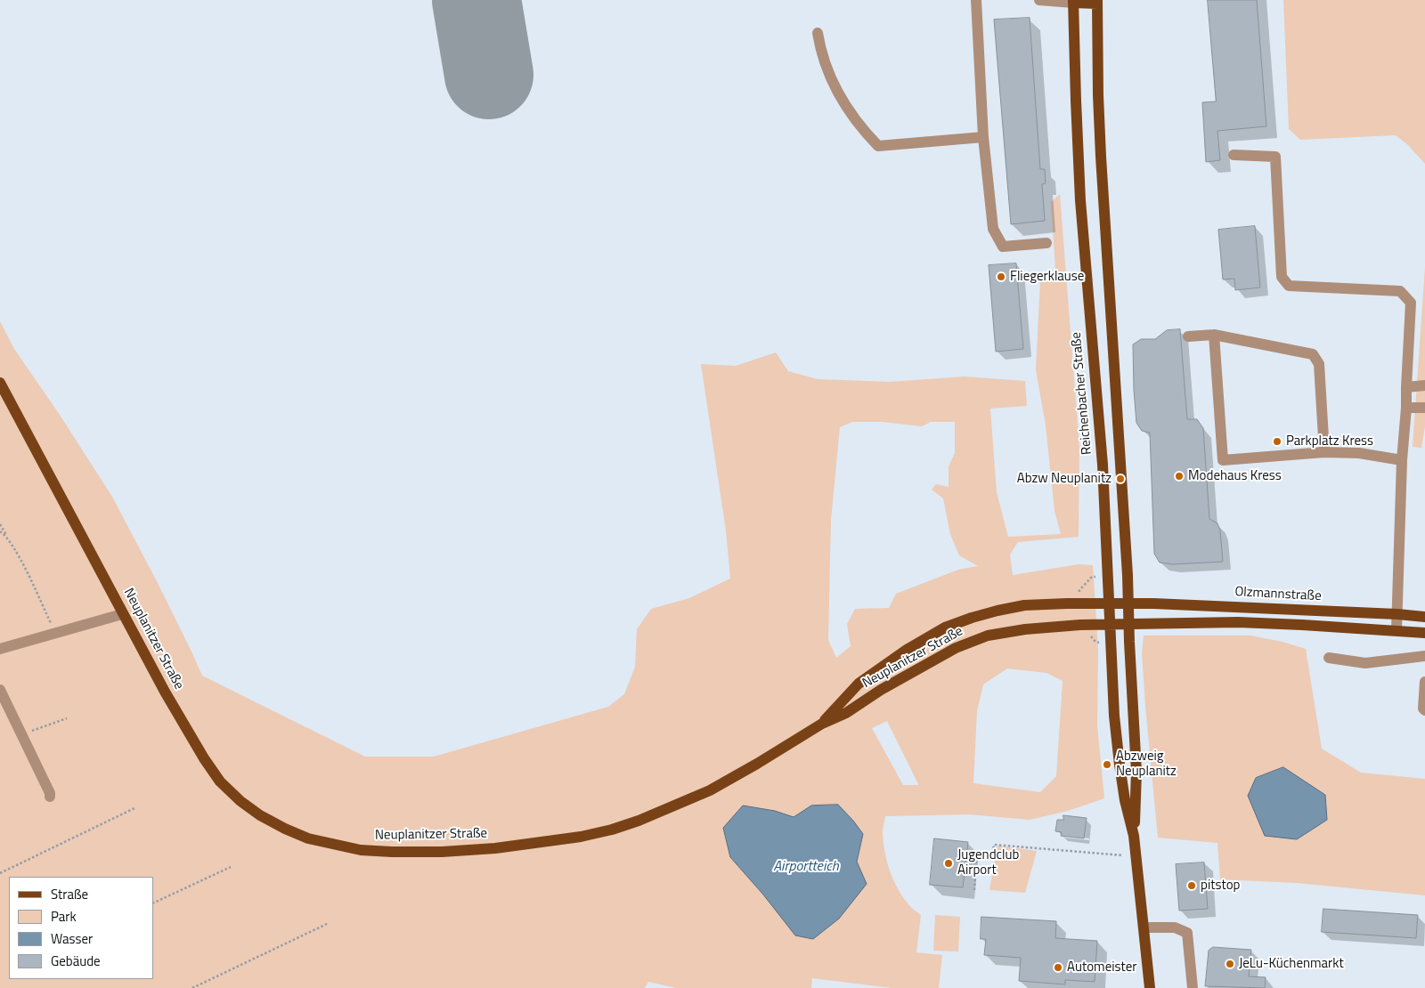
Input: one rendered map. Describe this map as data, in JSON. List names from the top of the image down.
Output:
{
  "streets": {
    "main road": ["Reichenbacher Straße", "Olzmannstraße", "Neuplanitzer Straße"]
  },
  "crossings": [
    ["Reichenbacher Straße", "Olzmannstraße"],
    ["Reichenbacher Straße", "Neuplanitzer Straße"],
    ["Olzmannstraße", "Neuplanitzer Straße"]
  ],
  "water": ["Airportteich"],
  "places": [
    "Fliegerklause",
    "Parkplatz Kress",
    "Modehaus Kress",
    "Abzw Neuplanitz",
    "Abzweig Neuplanitz",
    "Jugendclub Airport",
    "pitstop",
    "JeLu-Küchenmarkt",
    "Automeister"
  ],
  "legend": [
    "Straße",
    "Park",
    "Wasser",
    "Gebäude"
  ]
}
